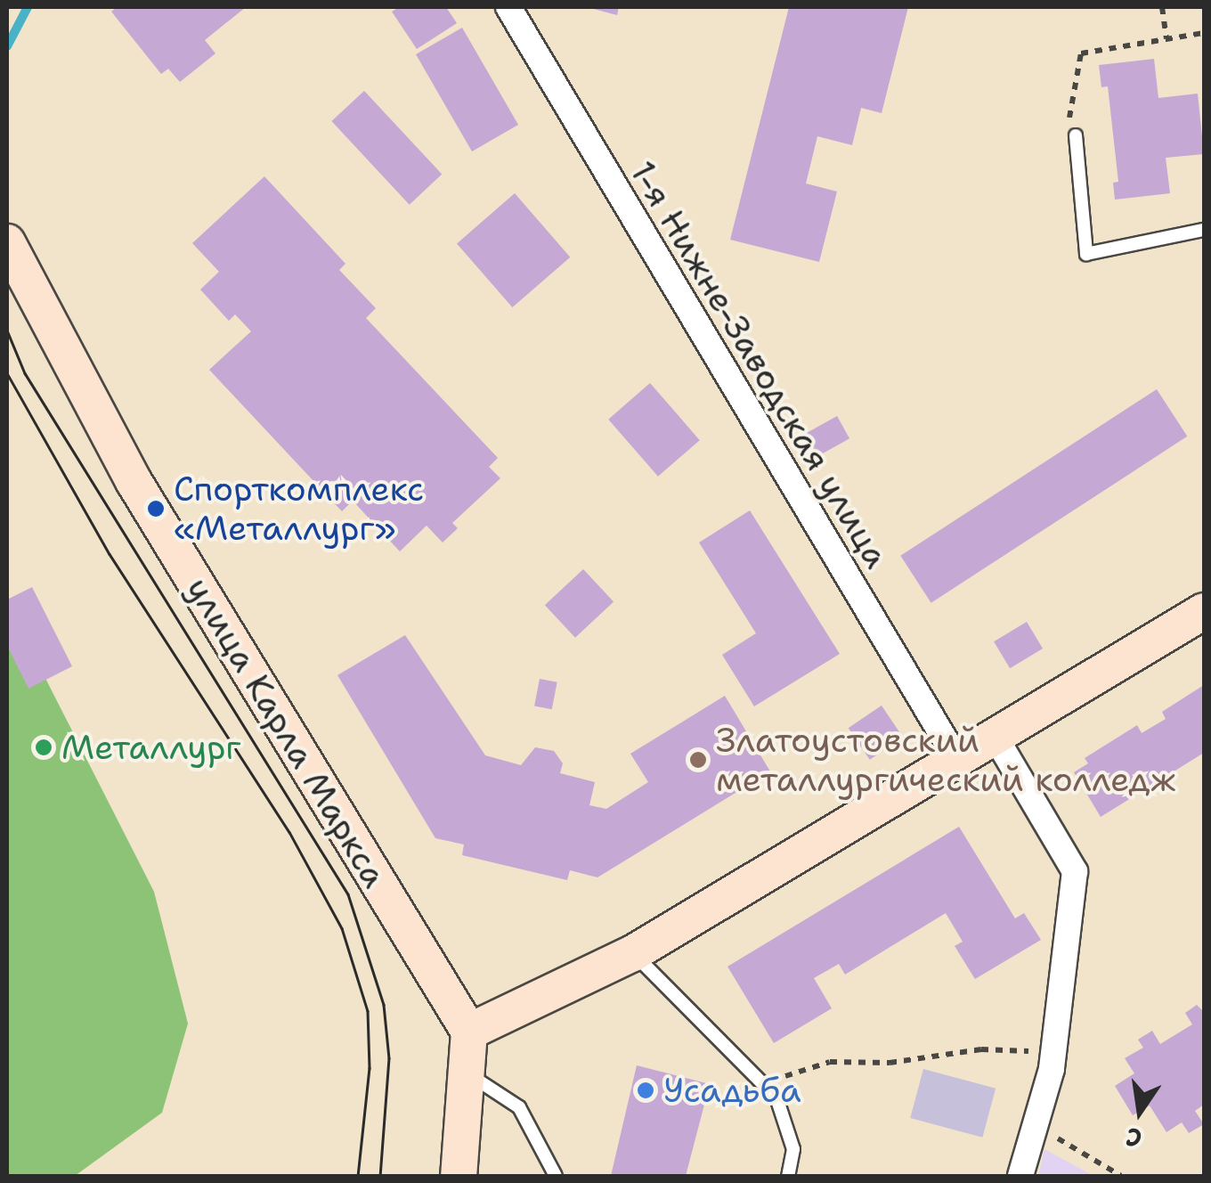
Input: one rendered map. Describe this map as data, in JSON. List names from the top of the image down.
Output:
{
  "streets": {
    "main road": ["улица Карла Маркса"],
    "street": ["1-я Нижне-Заводская улица"]
  },
  "places": [
    "Спорткомплекс «Металлург»",
    "Металлург",
    "Златоустовский металлургический колледж",
    "Усадьба"
  ],
  "north": "bottom"
}
